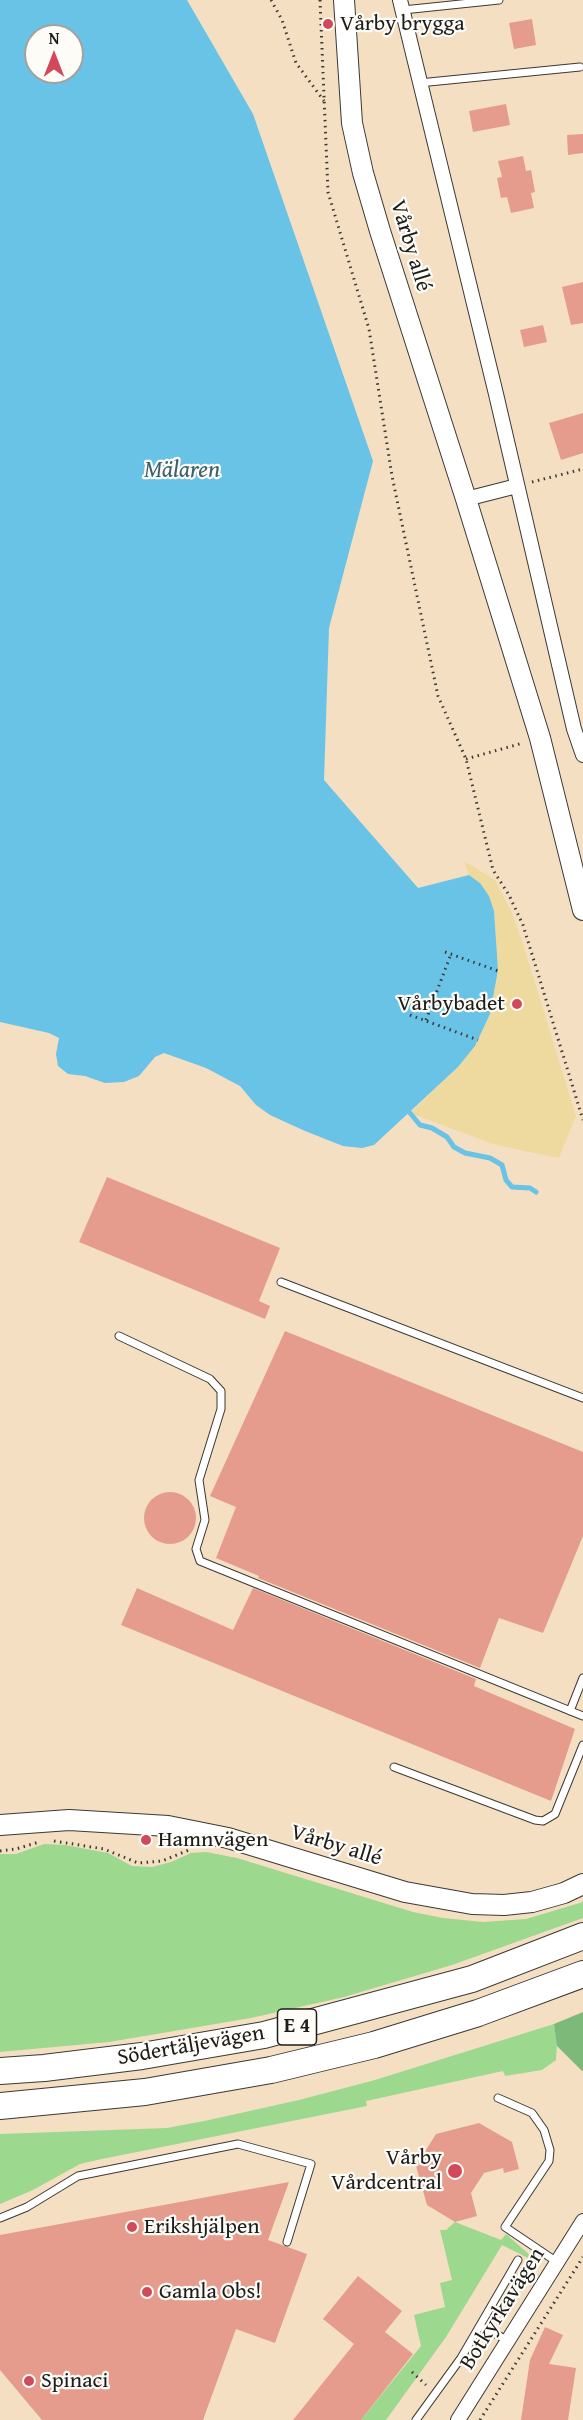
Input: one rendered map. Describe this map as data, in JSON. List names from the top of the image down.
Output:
{
  "streets": {
    "highway": ["E 4", "Södertäljevägen"],
    "street": ["Vårby allé", "Botkyrkavägen"]
  },
  "water": ["Mälaren"],
  "places": [
    "Vårby brygga",
    "Vårbybadet",
    "Hamnvägen",
    "Vårby Vårdcentral",
    "Erikshjälpen",
    "Gamla Obs!",
    "Spinaci"
  ],
  "north": "top"
}
